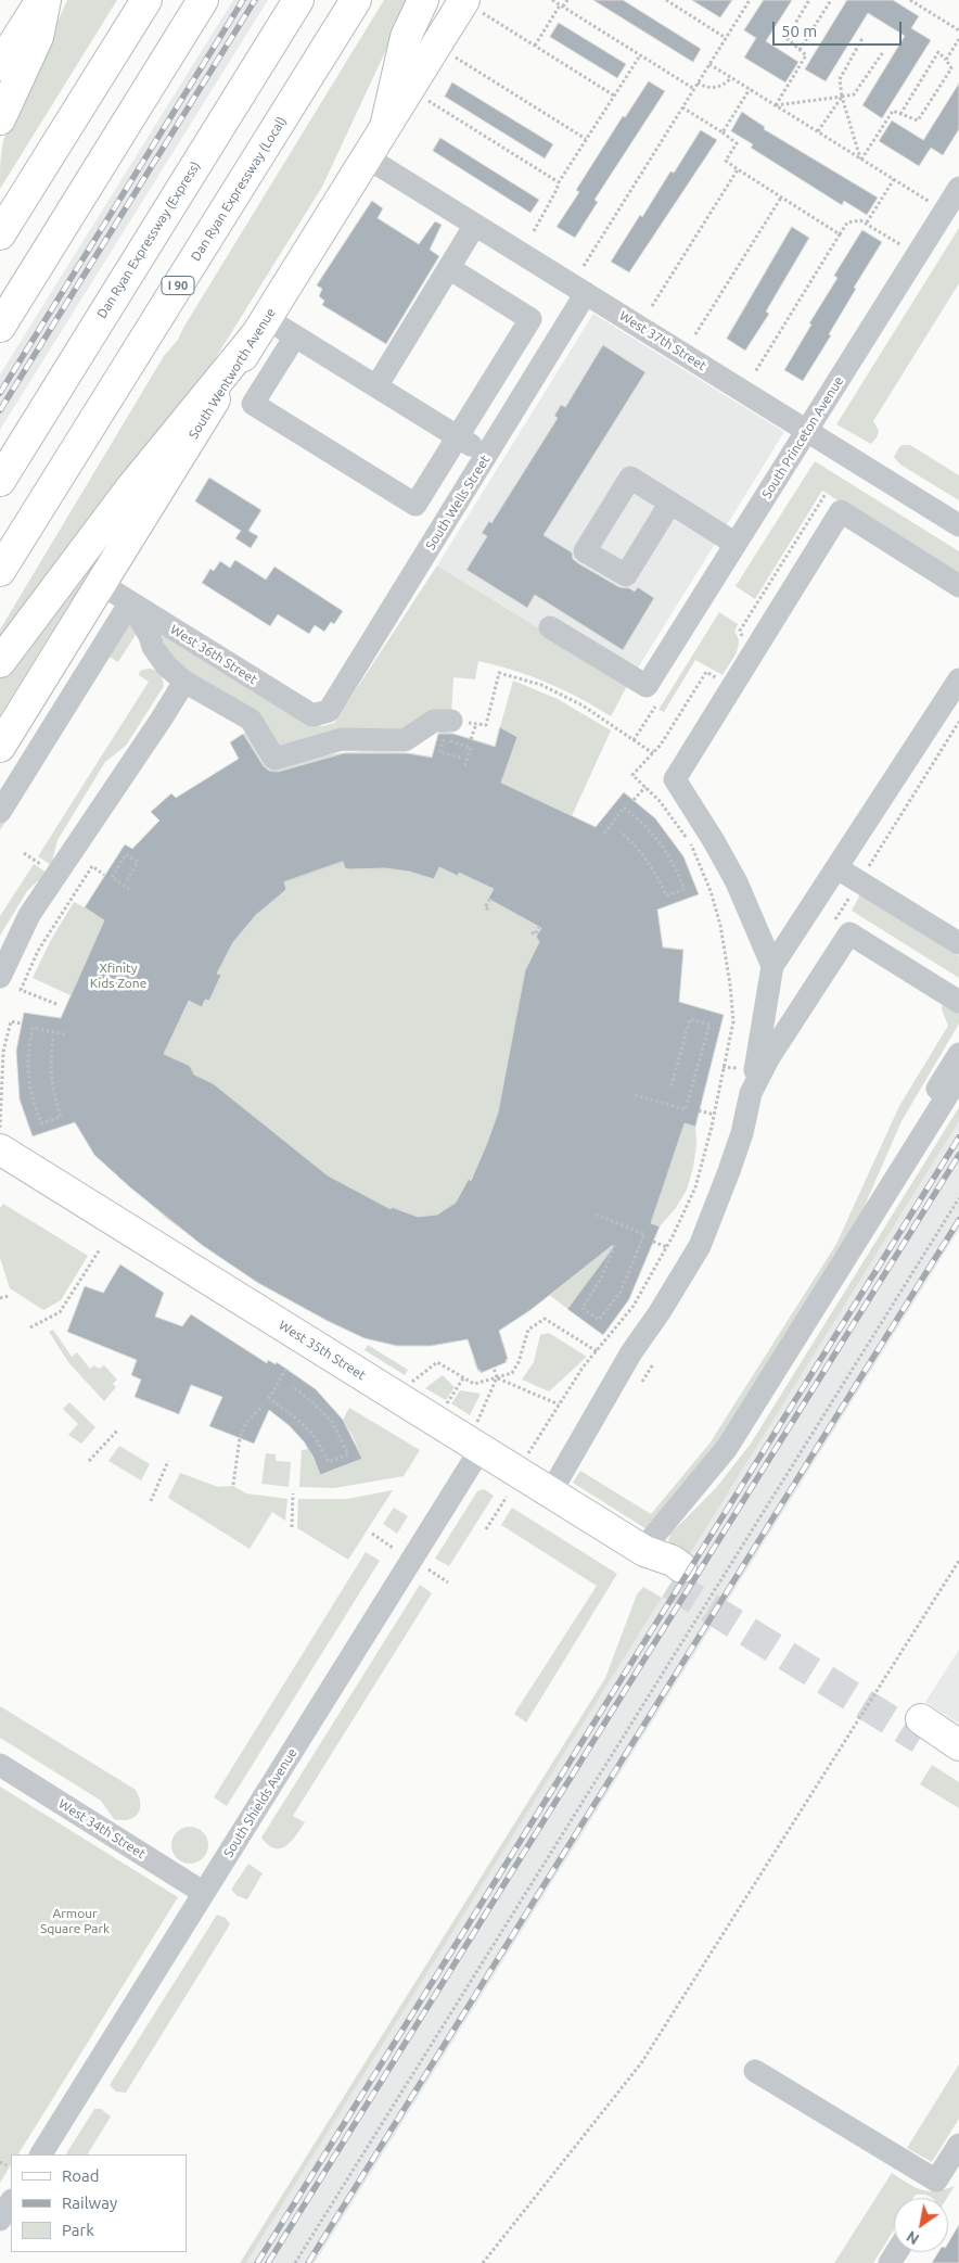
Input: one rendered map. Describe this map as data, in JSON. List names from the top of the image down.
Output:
{
  "streets": {
    "main road": [
      "Dan Ryan Expressway (Local)",
      "Dan Ryan Expressway (Express)",
      "I 90",
      "South Wentworth Avenue",
      "West 35th Street"
    ],
    "street": [
      "West 37th Street",
      "South Princeton Avenue",
      "South Wells Street",
      "West 36th Street",
      "South Shields Avenue",
      "West 34th Street"
    ]
  },
  "crossings": [
    ["West 37th Street", "South Wentworth Avenue"],
    ["West 37th Street", "South Princeton Avenue"],
    ["West 37th Street", "South Wells Street"],
    ["South Wentworth Avenue", "West 36th Street"],
    ["South Wells Street", "West 36th Street"],
    ["West 35th Street", "South Shields Avenue"],
    ["South Shields Avenue", "West 34th Street"]
  ],
  "parks": ["Xfinity Kids Zone", "Armour Square Park"],
  "legend": ["Road", "Railway", "Park"],
  "scale_bar": "50 m",
  "north": "bottom left"
}
